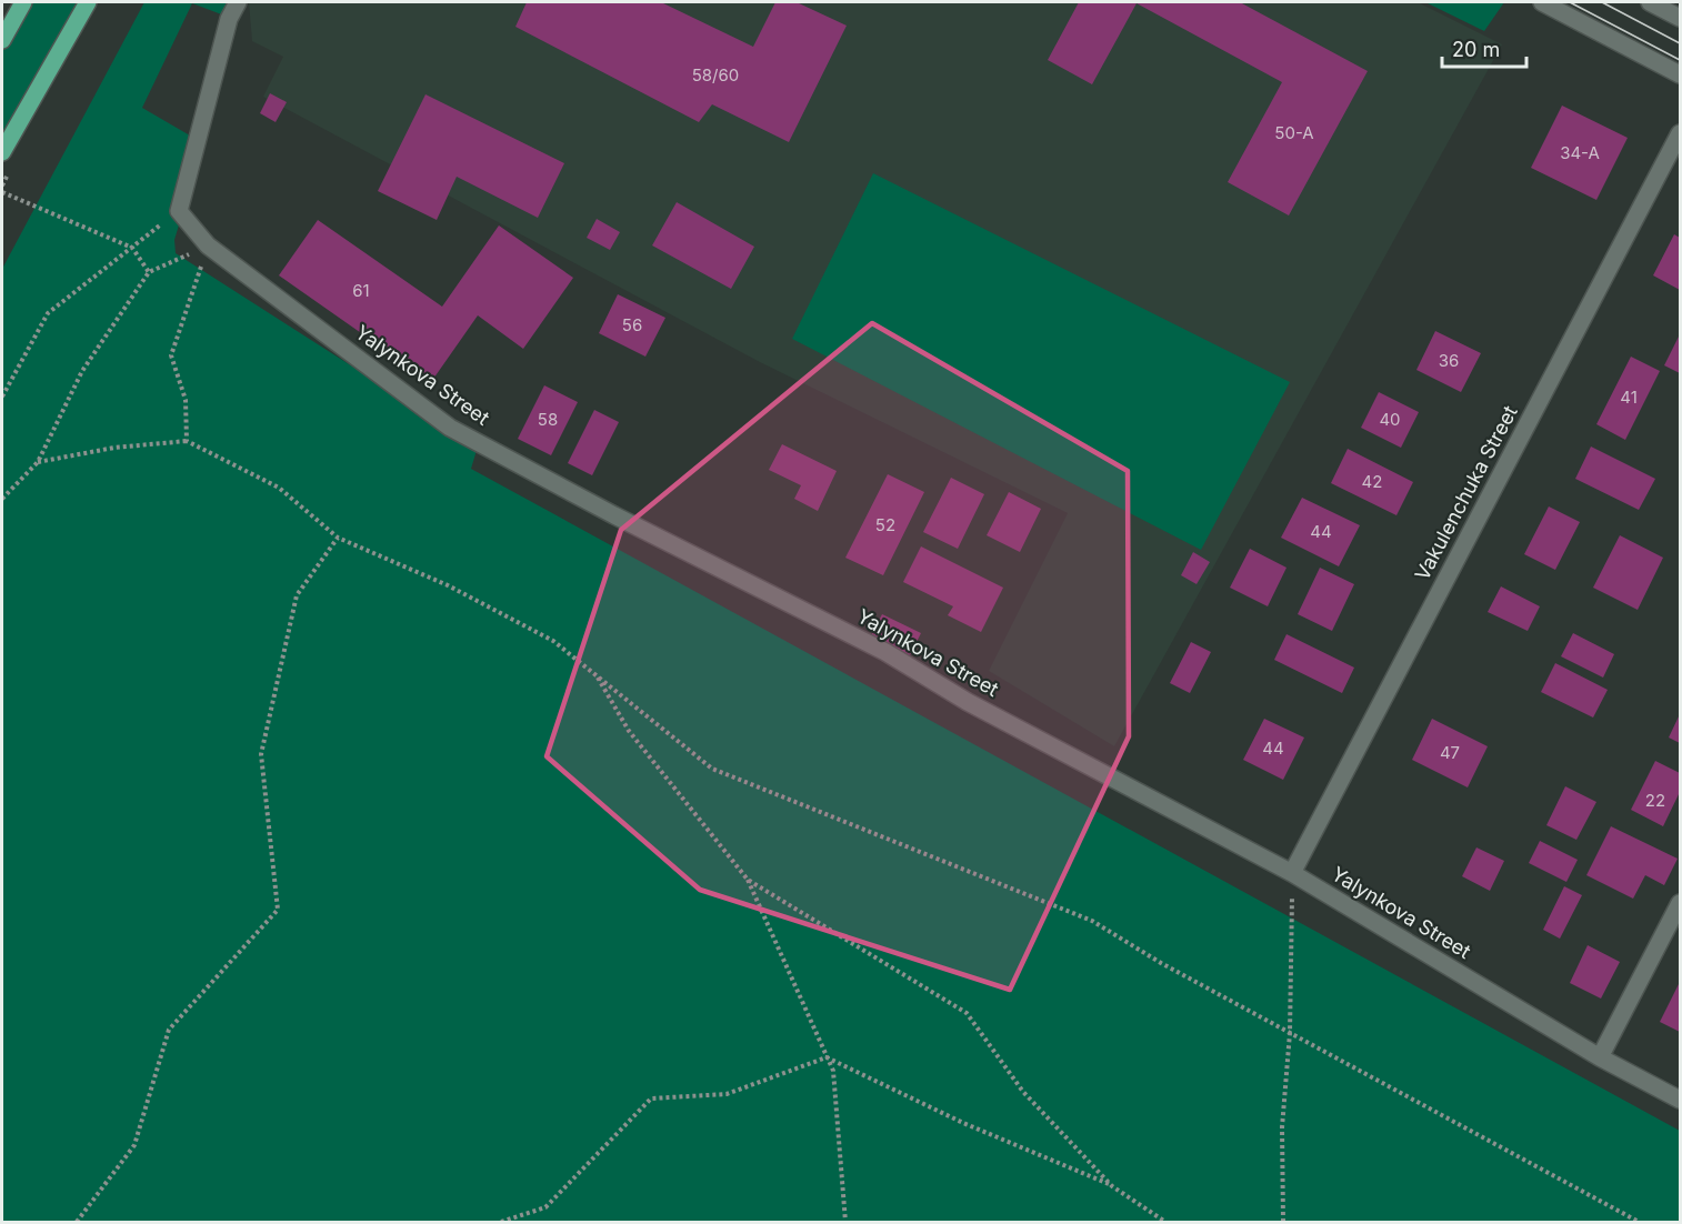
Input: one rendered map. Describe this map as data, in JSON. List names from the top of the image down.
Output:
{
  "streets": {
    "street": ["Yalynkova Street", "Vakulenchuka Street"]
  },
  "crossings": [
    ["Yalynkova Street", "Vakulenchuka Street"]
  ],
  "house_numbers": [
    "58/60",
    "50-А",
    "34-А",
    "61",
    "56",
    "36",
    "41",
    "58",
    "40",
    "42",
    "52",
    "44",
    "44",
    "47",
    "22"
  ],
  "scale_bar": "20 m"
}
